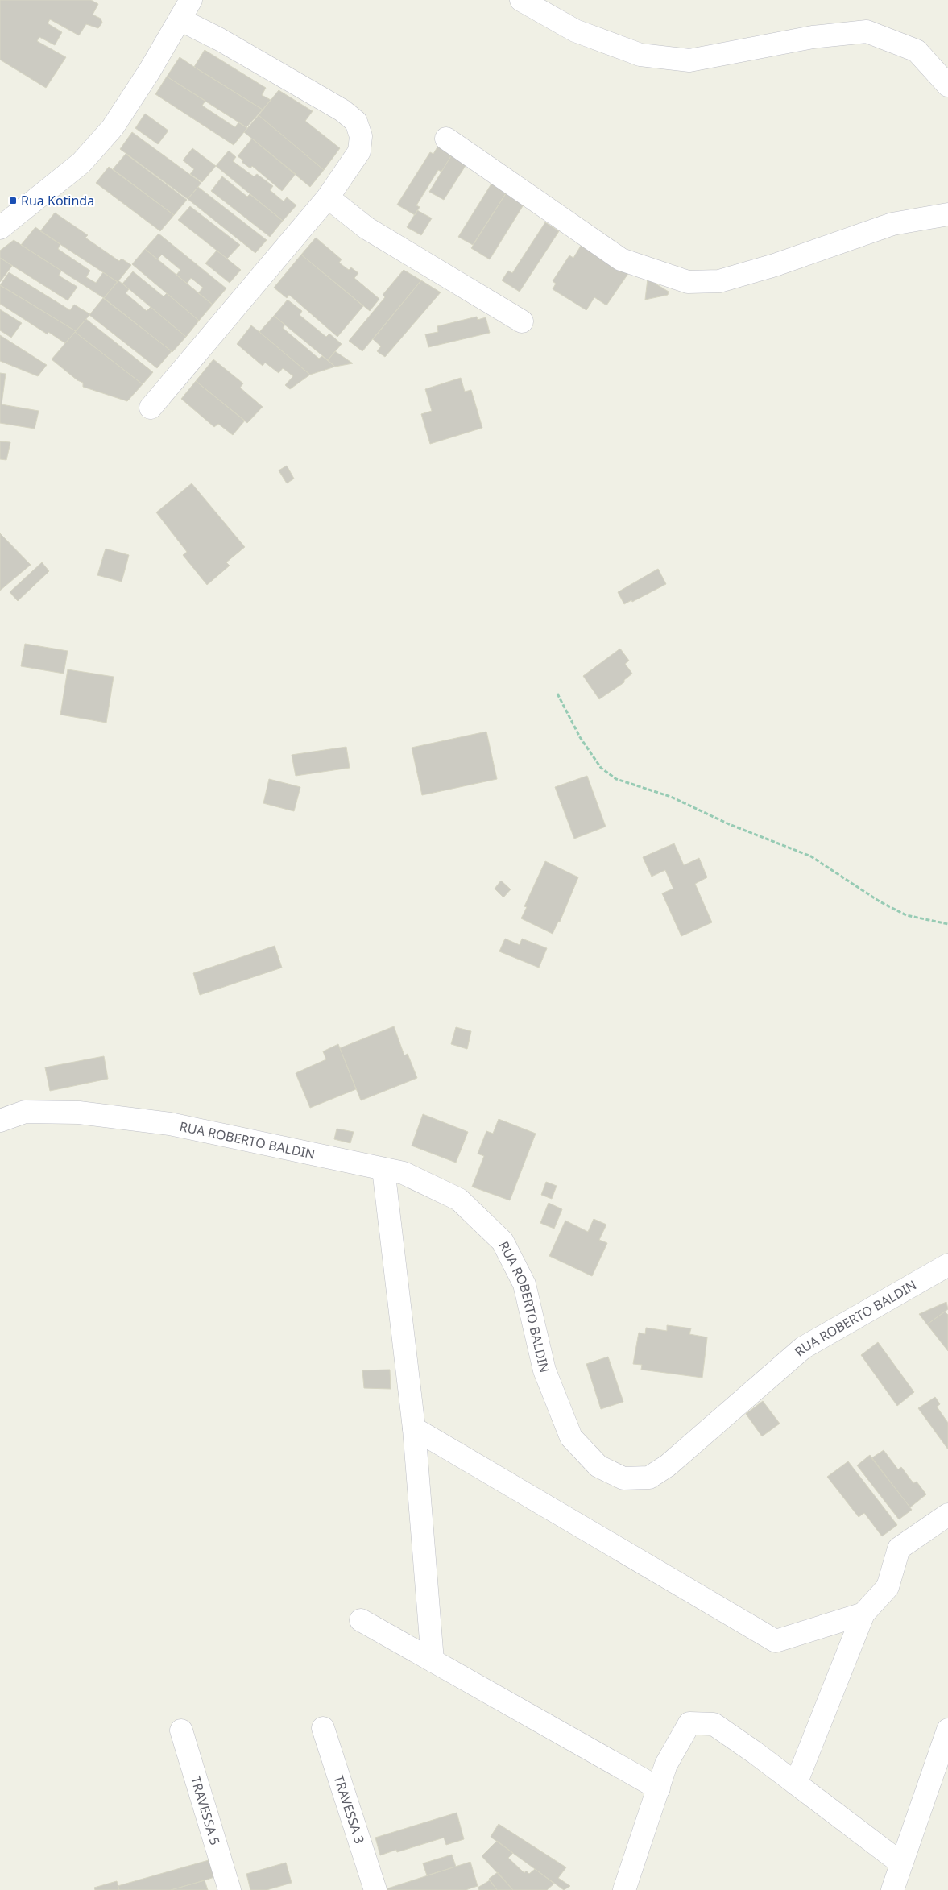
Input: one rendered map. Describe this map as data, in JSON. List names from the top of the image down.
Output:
{
  "streets": {
    "street": ["RUA ROBERTO BALDIN", "TRAVESSA 3", "TRAVESSA 5"]
  },
  "places": {
    "transit": ["Rua Kotinda"]
  }
}
